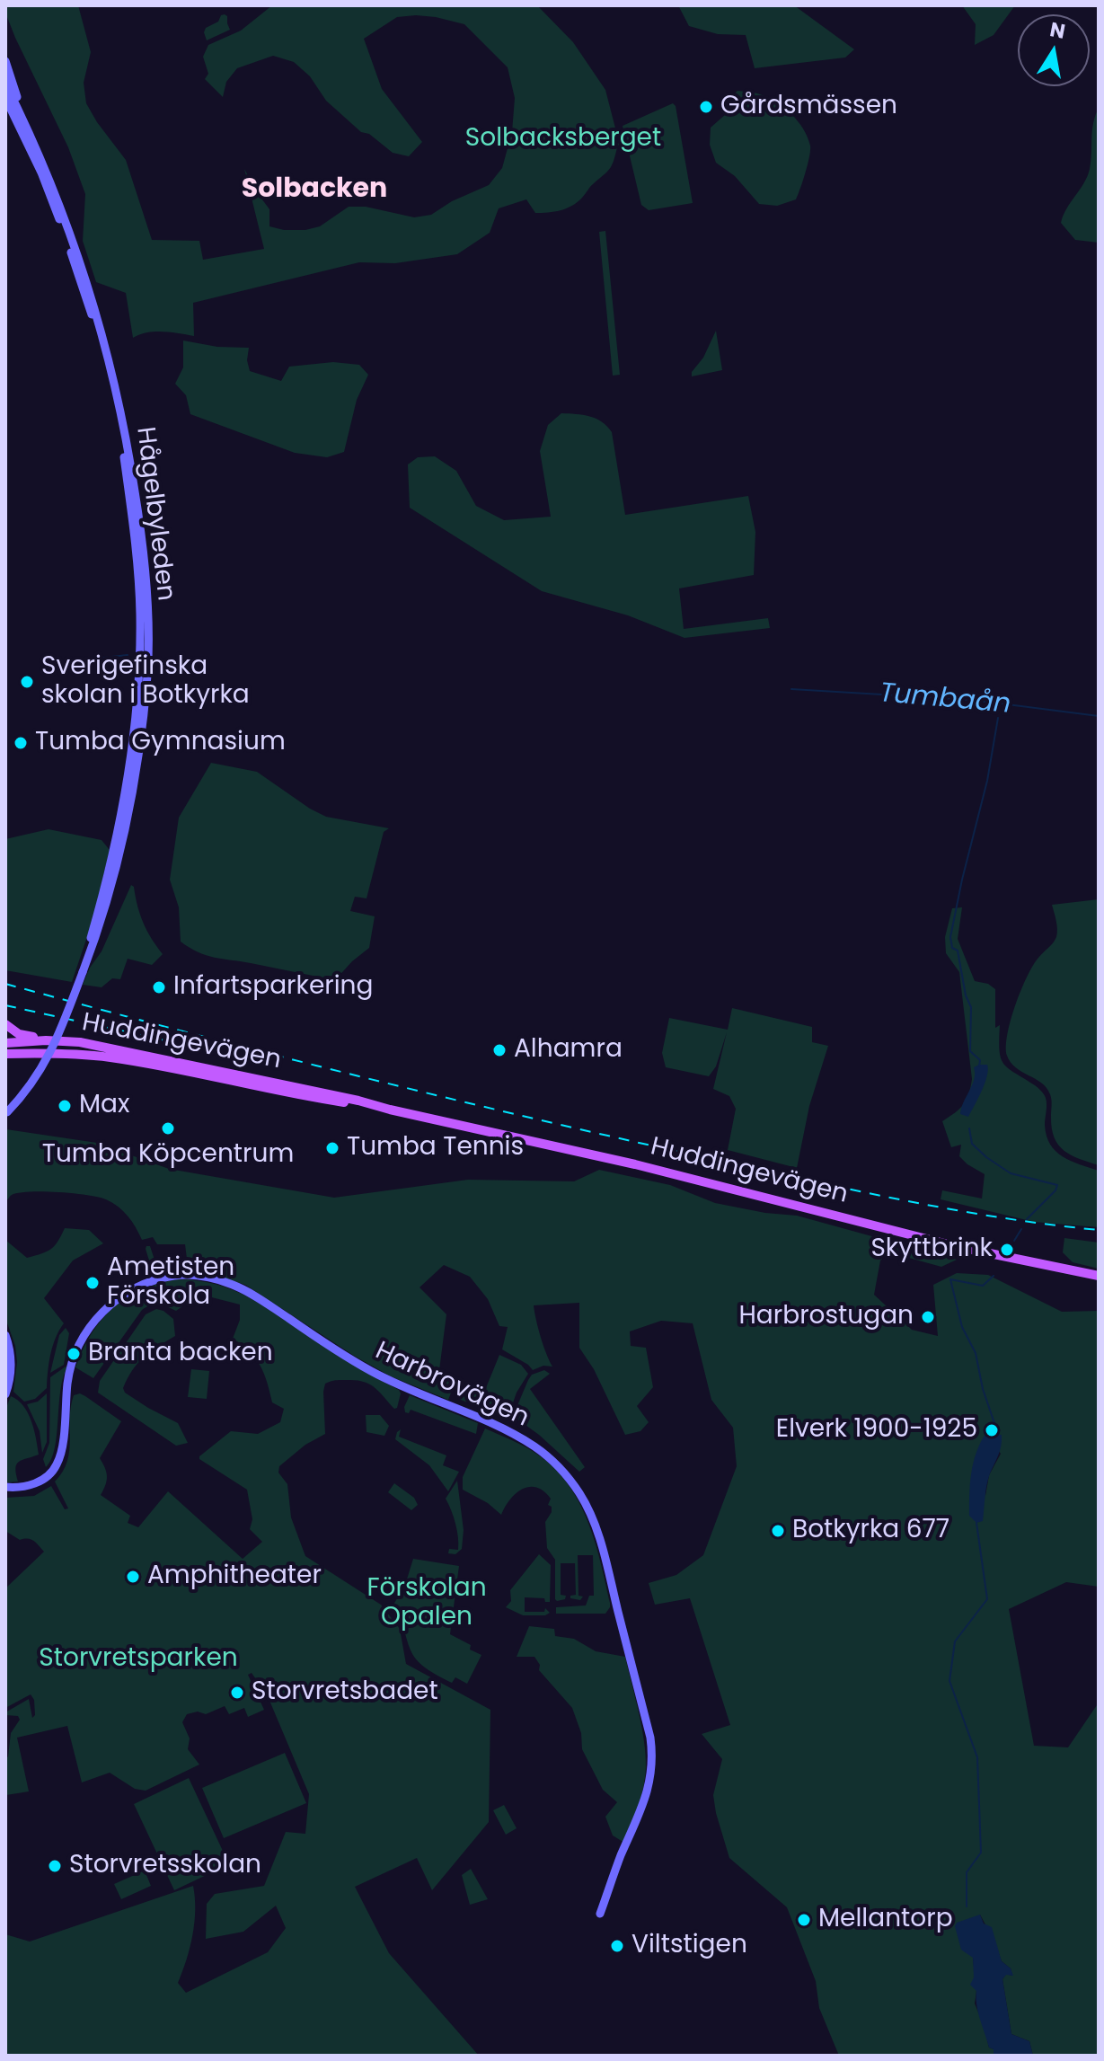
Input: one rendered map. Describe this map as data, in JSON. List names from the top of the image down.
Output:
{
  "streets": {
    "main road": ["Hågelbyleden", "Huddingevägen", "Harbrovägen"]
  },
  "districts": ["Solbacken"],
  "water": ["Tumbaån"],
  "parks": ["Solbacksberget", "Förskolan Opalen", "Storvretsparken"],
  "places": [
    "Gårdsmässen",
    "Sverigefinska skolan i Botkyrka",
    "Tumba Gymnasium",
    "Infartsparkering",
    "Alhamra",
    "Max",
    "Tumba Köpcentrum",
    "Tumba Tennis",
    "Skyttbrink",
    "Ametisten Förskola",
    "Harbrostugan",
    "Branta backen",
    "Elverk 1900-1925",
    "Botkyrka 677",
    "Amphitheater",
    "Storvretsbadet",
    "Storvretsskolan",
    "Mellantorp",
    "Viltstigen"
  ],
  "north": "top"
}
